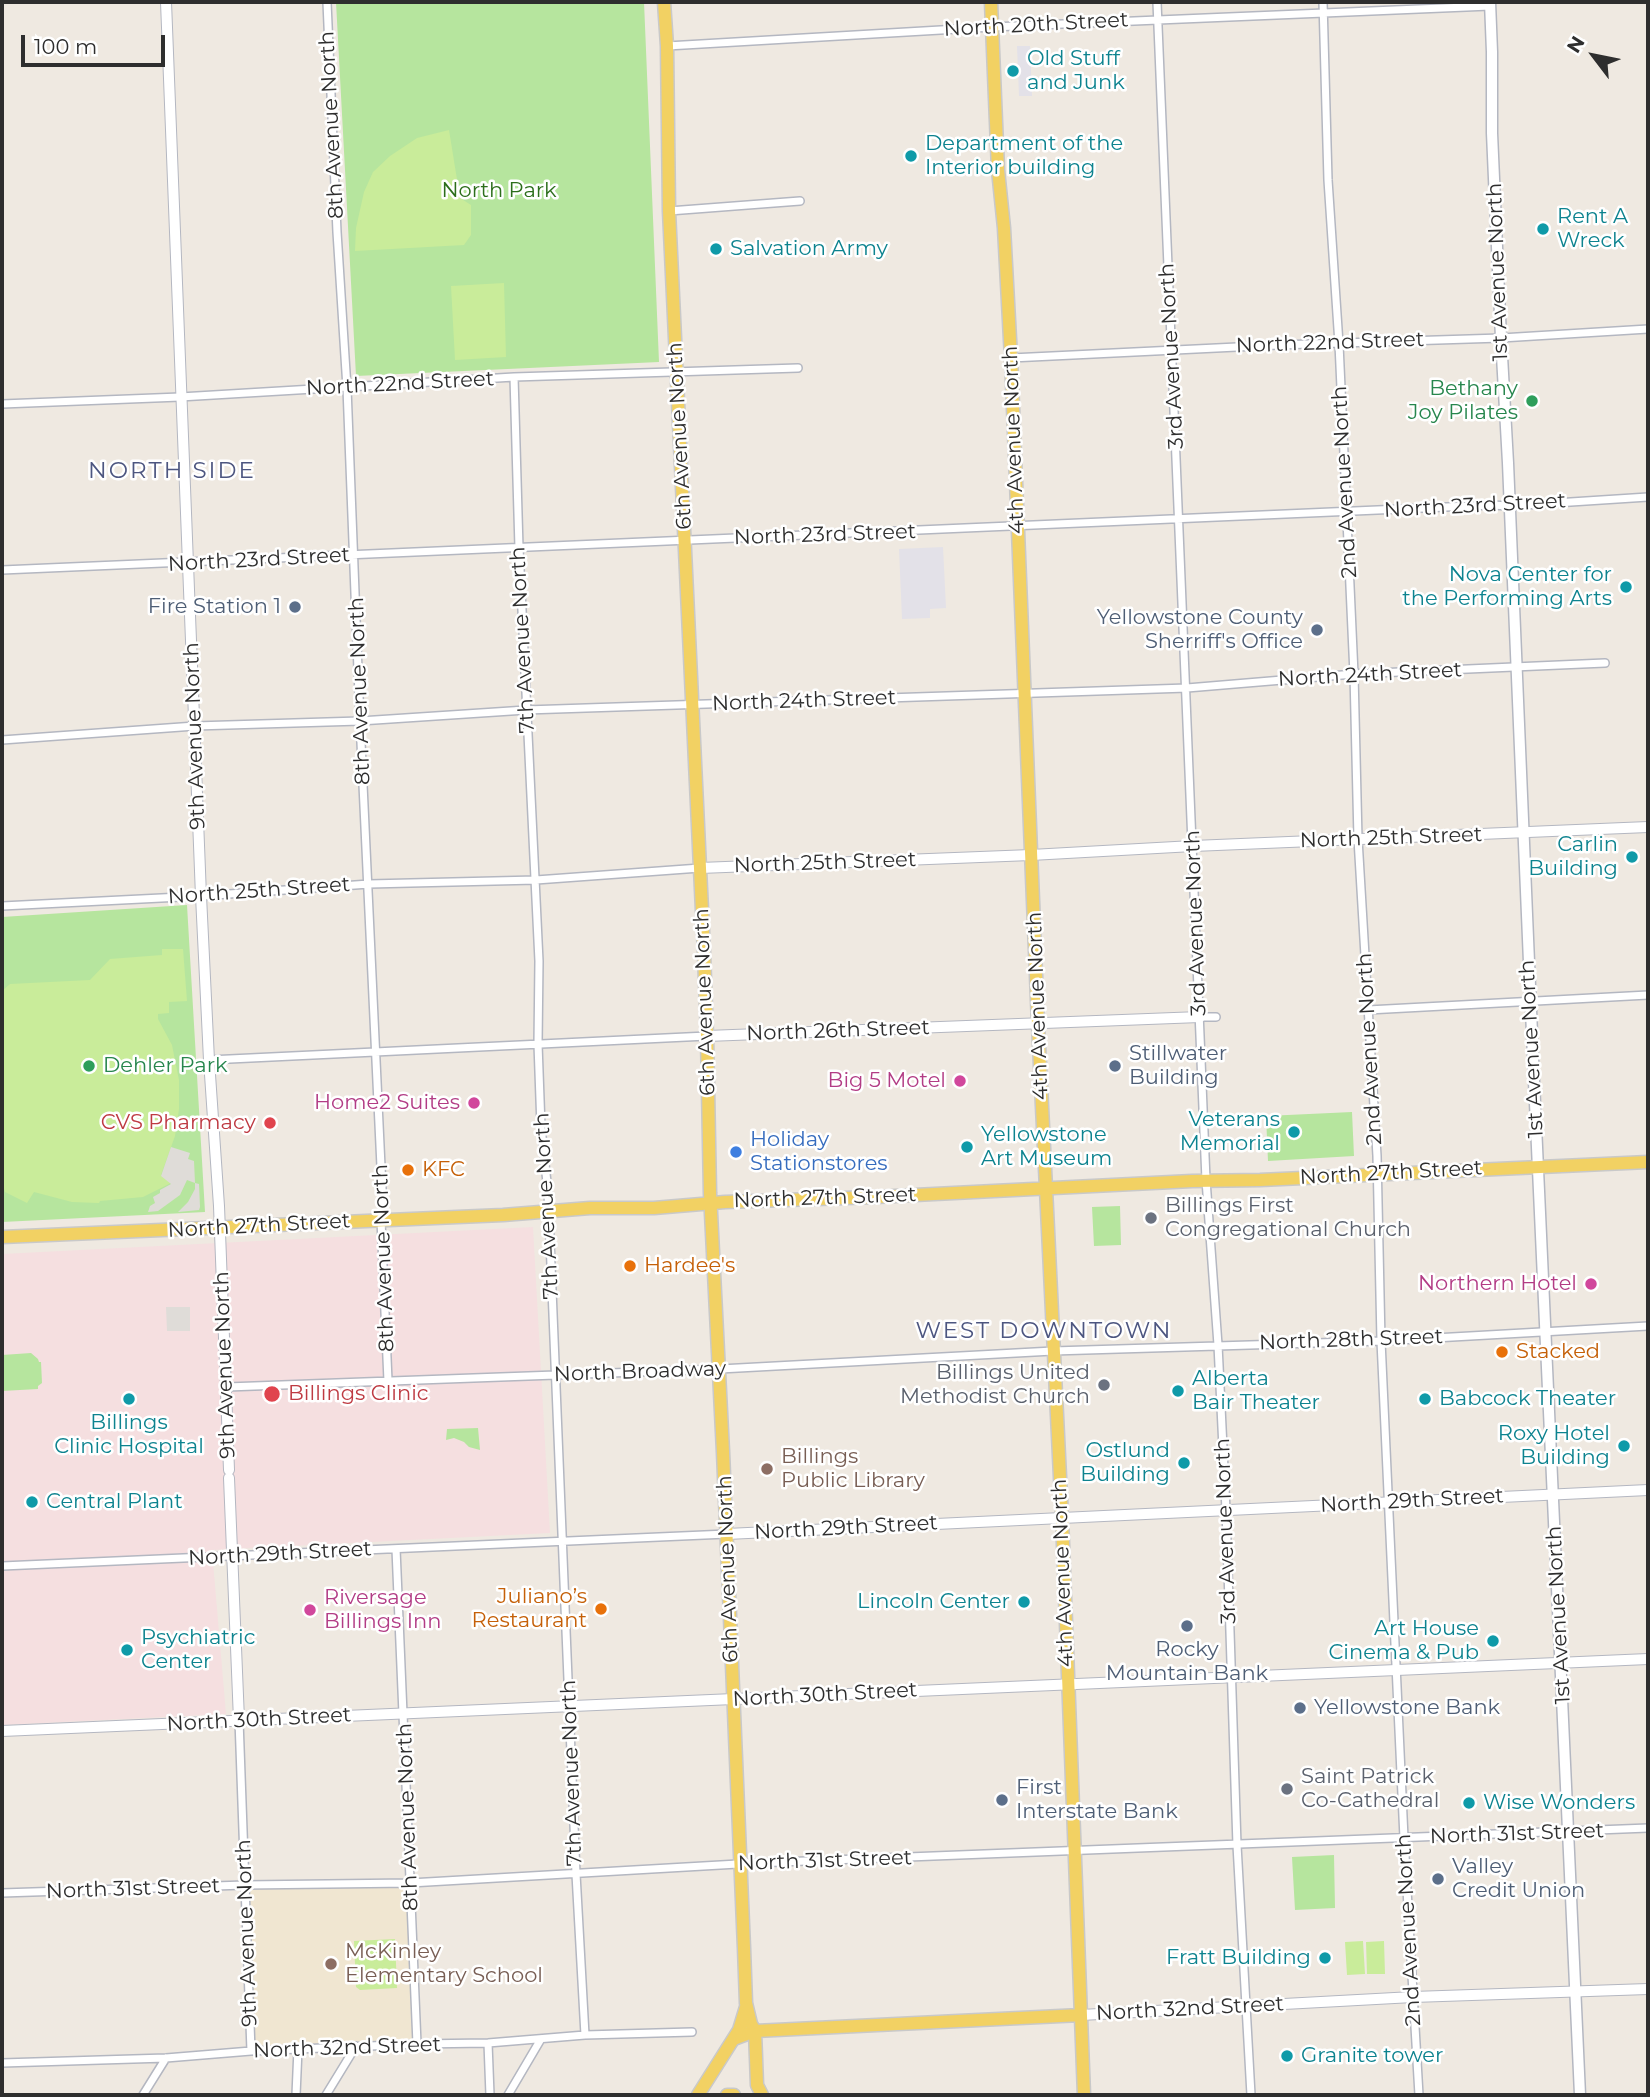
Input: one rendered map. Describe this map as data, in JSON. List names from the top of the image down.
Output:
{
  "streets": {
    "main road": [
      "1st Avenue North",
      "6th Avenue North",
      "4th Avenue North",
      "North 27th Street",
      "North 32nd Street"
    ],
    "street": [
      "North 20th Street",
      "8th Avenue North",
      "North 22nd Street",
      "3rd Avenue North",
      "2nd Avenue North",
      "North 23rd Street",
      "7th Avenue North",
      "North 24th Street",
      "9th Avenue North",
      "North 25th Street",
      "North 26th Street",
      "North 28th Street",
      "North Broadway",
      "North 29th Street",
      "North 30th Street",
      "North 31st Street"
    ]
  },
  "crossings": [
    ["North 20th Street", "1st Avenue North"],
    ["North 20th Street", "3rd Avenue North"],
    ["North 20th Street", "6th Avenue North"],
    ["North 20th Street", "4th Avenue North"],
    ["North 20th Street", "2nd Avenue North"],
    ["8th Avenue North", "North 22nd Street"],
    ["8th Avenue North", "North 23rd Street"],
    ["8th Avenue North", "North 24th Street"],
    ["8th Avenue North", "North 25th Street"],
    ["8th Avenue North", "North 26th Street"],
    ["8th Avenue North", "North 27th Street"],
    ["8th Avenue North", "North Broadway"],
    ["8th Avenue North", "North 29th Street"],
    ["8th Avenue North", "North 30th Street"],
    ["8th Avenue North", "North 31st Street"],
    ["8th Avenue North", "North 32nd Street"],
    ["1st Avenue North", "North 22nd Street"],
    ["1st Avenue North", "North 23rd Street"],
    ["1st Avenue North", "North 24th Street"],
    ["1st Avenue North", "North 25th Street"],
    ["1st Avenue North", "North 27th Street"],
    ["1st Avenue North", "North 28th Street"],
    ["1st Avenue North", "North 29th Street"],
    ["1st Avenue North", "North 30th Street"],
    ["1st Avenue North", "North 31st Street"],
    ["1st Avenue North", "North 32nd Street"],
    ["North 22nd Street", "3rd Avenue North"],
    ["North 22nd Street", "6th Avenue North"],
    ["North 22nd Street", "4th Avenue North"],
    ["North 22nd Street", "2nd Avenue North"],
    ["North 22nd Street", "7th Avenue North"],
    ["North 22nd Street", "9th Avenue North"],
    ["3rd Avenue North", "North 23rd Street"],
    ["3rd Avenue North", "North 24th Street"],
    ["3rd Avenue North", "North 25th Street"],
    ["3rd Avenue North", "North 26th Street"],
    ["3rd Avenue North", "North 27th Street"],
    ["3rd Avenue North", "North 28th Street"],
    ["3rd Avenue North", "North 29th Street"],
    ["3rd Avenue North", "North 30th Street"],
    ["3rd Avenue North", "North 31st Street"],
    ["3rd Avenue North", "North 32nd Street"],
    ["6th Avenue North", "North 23rd Street"],
    ["6th Avenue North", "North 24th Street"],
    ["6th Avenue North", "North 25th Street"],
    ["6th Avenue North", "North 26th Street"],
    ["6th Avenue North", "North 27th Street"],
    ["6th Avenue North", "North Broadway"],
    ["6th Avenue North", "North 29th Street"],
    ["6th Avenue North", "North 30th Street"],
    ["6th Avenue North", "North 31st Street"],
    ["6th Avenue North", "North 32nd Street"],
    ["4th Avenue North", "North 23rd Street"],
    ["4th Avenue North", "North 24th Street"],
    ["4th Avenue North", "North 25th Street"],
    ["4th Avenue North", "North 26th Street"],
    ["4th Avenue North", "North 27th Street"],
    ["4th Avenue North", "North 28th Street"],
    ["4th Avenue North", "North Broadway"],
    ["4th Avenue North", "North 29th Street"],
    ["4th Avenue North", "North 30th Street"],
    ["4th Avenue North", "North 31st Street"],
    ["4th Avenue North", "North 32nd Street"],
    ["2nd Avenue North", "North 23rd Street"],
    ["2nd Avenue North", "North 24th Street"],
    ["2nd Avenue North", "North 25th Street"],
    ["2nd Avenue North", "North 27th Street"],
    ["2nd Avenue North", "North 28th Street"],
    ["2nd Avenue North", "North 29th Street"],
    ["2nd Avenue North", "North 30th Street"],
    ["2nd Avenue North", "North 31st Street"],
    ["2nd Avenue North", "North 32nd Street"],
    ["North 23rd Street", "7th Avenue North"],
    ["North 23rd Street", "9th Avenue North"],
    ["7th Avenue North", "North 24th Street"],
    ["7th Avenue North", "North 25th Street"],
    ["7th Avenue North", "North 26th Street"],
    ["7th Avenue North", "North 27th Street"],
    ["7th Avenue North", "North Broadway"],
    ["7th Avenue North", "North 29th Street"],
    ["7th Avenue North", "North 30th Street"],
    ["7th Avenue North", "North 31st Street"],
    ["7th Avenue North", "North 32nd Street"],
    ["North 24th Street", "9th Avenue North"],
    ["9th Avenue North", "North 25th Street"],
    ["9th Avenue North", "North 26th Street"],
    ["9th Avenue North", "North 27th Street"],
    ["9th Avenue North", "North Broadway"],
    ["9th Avenue North", "North 29th Street"],
    ["9th Avenue North", "North 30th Street"],
    ["9th Avenue North", "North 31st Street"],
    ["9th Avenue North", "North 32nd Street"],
    ["North 28th Street", "North Broadway"]
  ],
  "districts": ["NORTH SIDE", "WEST DOWNTOWN"],
  "parks": ["North Park"],
  "places": [
    "Old Stuff and Junk",
    "Department of the Interior building",
    "Rent A Wreck",
    "Salvation Army",
    "Bethany Joy Pilates",
    "Nova Center for the Performing Arts",
    "Fire Station 1",
    "Yellowstone County Sherriff's Office",
    "Carlin Building",
    "Dehler Park",
    "Stillwater Building",
    "Big 5 Motel",
    "Home2 Suites",
    "CVS Pharmacy",
    "Veterans Memorial",
    "Yellowstone Art Museum",
    "Holiday Stationstores",
    "KFC",
    "Billings First Congregational Church",
    "Hardee's",
    "Northern Hotel",
    "Stacked",
    "Billings United Methodist Church",
    "Alberta Bair Theater",
    "Billings Clinic",
    "Billings Clinic Hospital",
    "Babcock Theater",
    "Roxy Hotel Building",
    "Ostlund Building",
    "Billings Public Library",
    "Central Plant",
    "Lincoln Center",
    "Juliano’s Restaurant",
    "Riversage Billings Inn",
    "Rocky Mountain Bank",
    "Art House Cinema & Pub",
    "Psychiatric Center",
    "Yellowstone Bank",
    "Saint Patrick Co-Cathedral",
    "First Interstate Bank",
    "Wise Wonders",
    "Valley Credit Union",
    "Fratt Building",
    "McKinley Elementary School",
    "Granite tower"
  ],
  "scale_bar": "100 m",
  "north": "top left"
}
